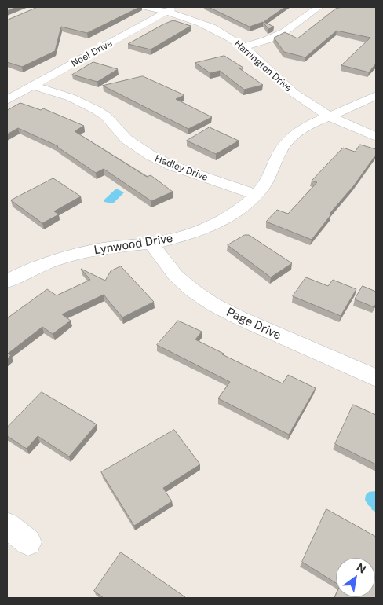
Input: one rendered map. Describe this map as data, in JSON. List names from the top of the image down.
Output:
{
  "streets": {
    "street": [
      "Noel Drive",
      "Harrington Drive",
      "Hadley Drive",
      "Lynwood Drive",
      "Page Drive"
    ]
  },
  "crossings": [
    ["Noel Drive", "Harrington Drive"],
    ["Noel Drive", "Hadley Drive"],
    ["Harrington Drive", "Lynwood Drive"],
    ["Hadley Drive", "Lynwood Drive"],
    ["Lynwood Drive", "Page Drive"]
  ],
  "north": "top right"
}
